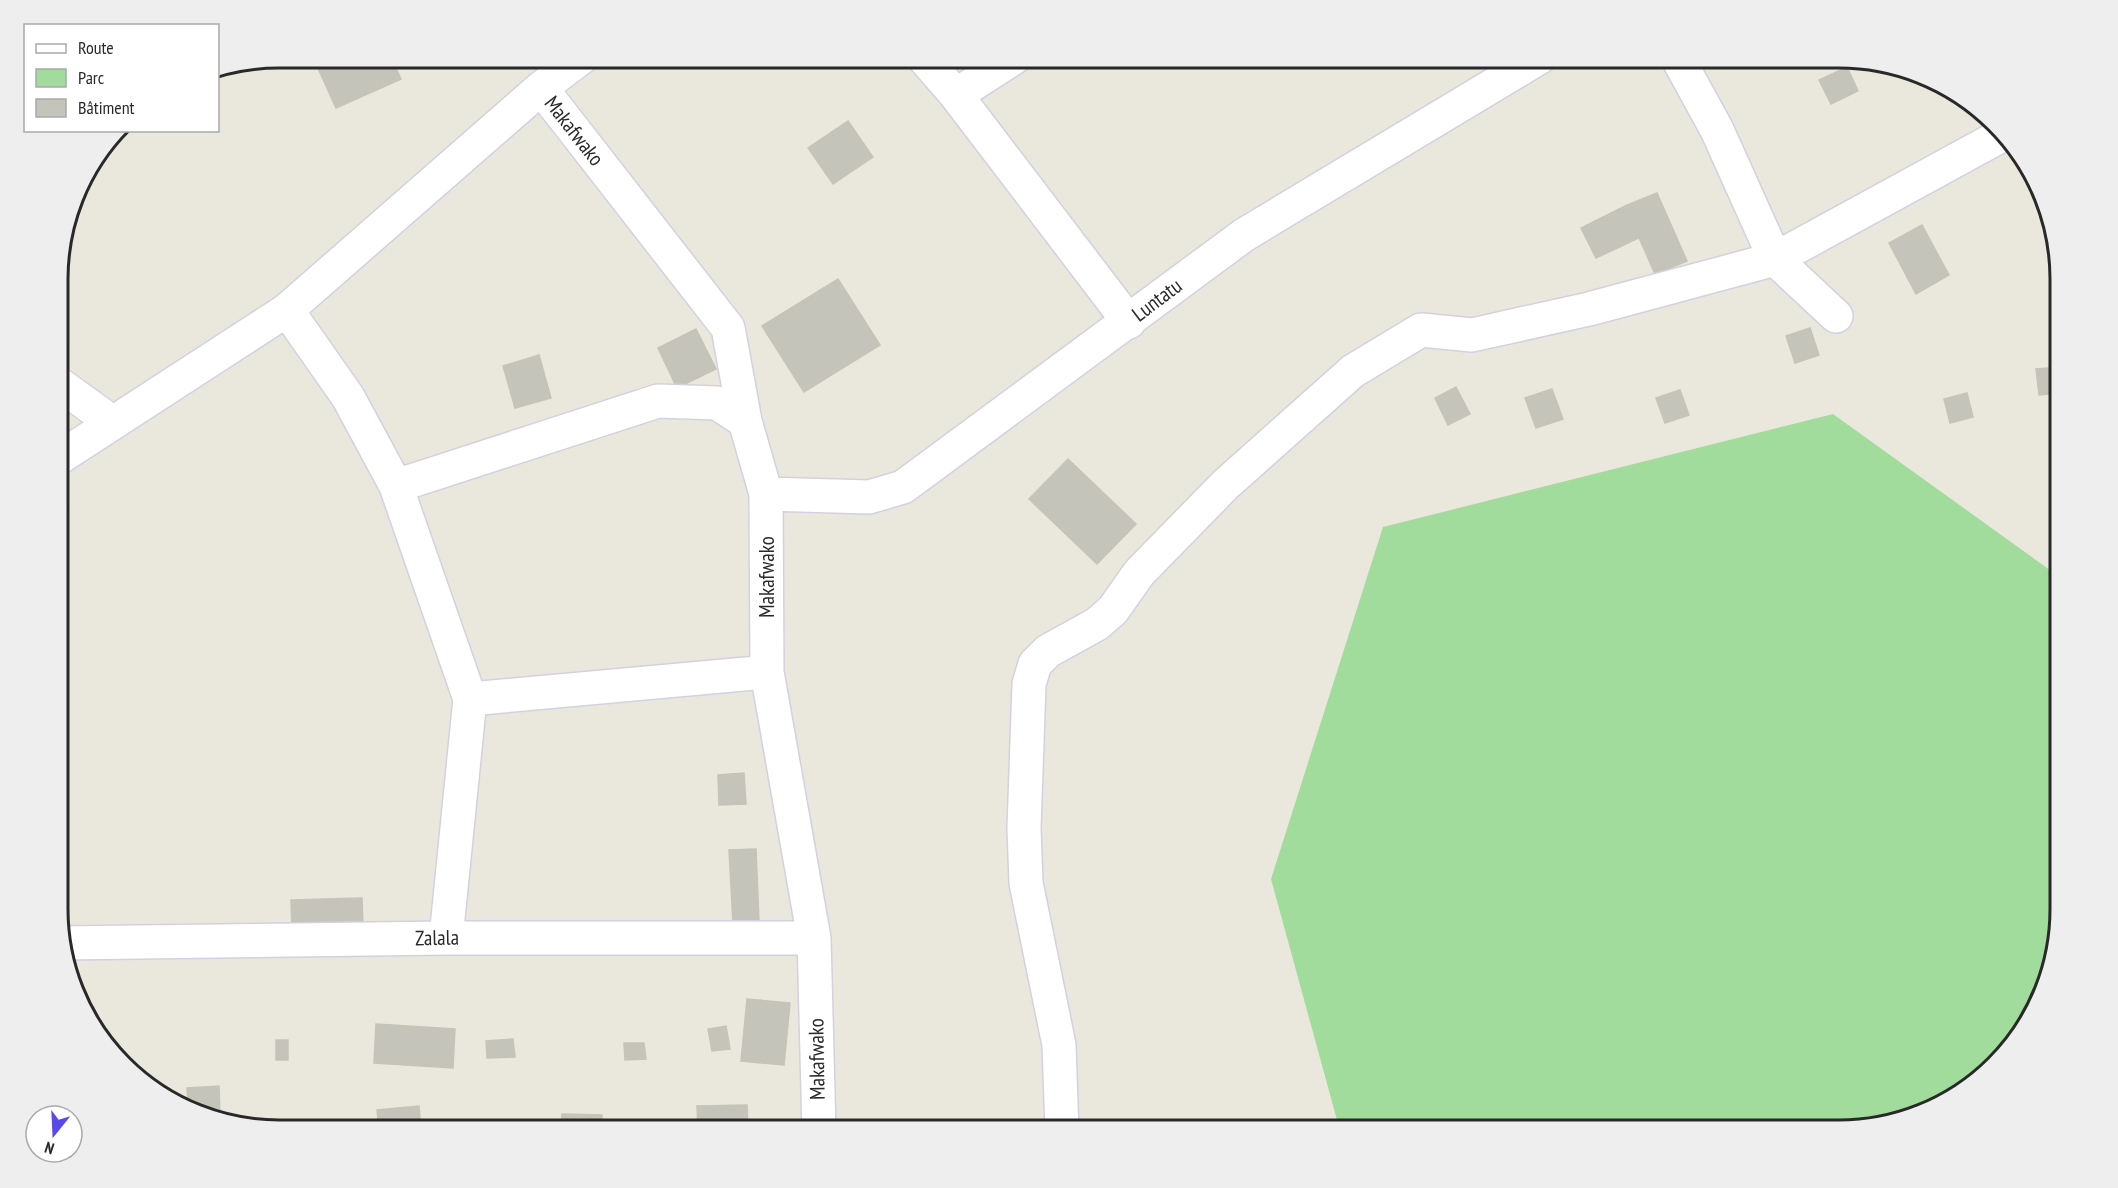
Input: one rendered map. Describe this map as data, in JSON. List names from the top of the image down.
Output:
{
  "streets": {
    "street": ["Makafwako", "Luntatu", "Zalala"]
  },
  "crossings": [
    ["Makafwako", "Luntatu"],
    ["Makafwako", "Zalala"]
  ],
  "legend": ["Route", "Parc", "Bâtiment"],
  "north": "bottom"
}
